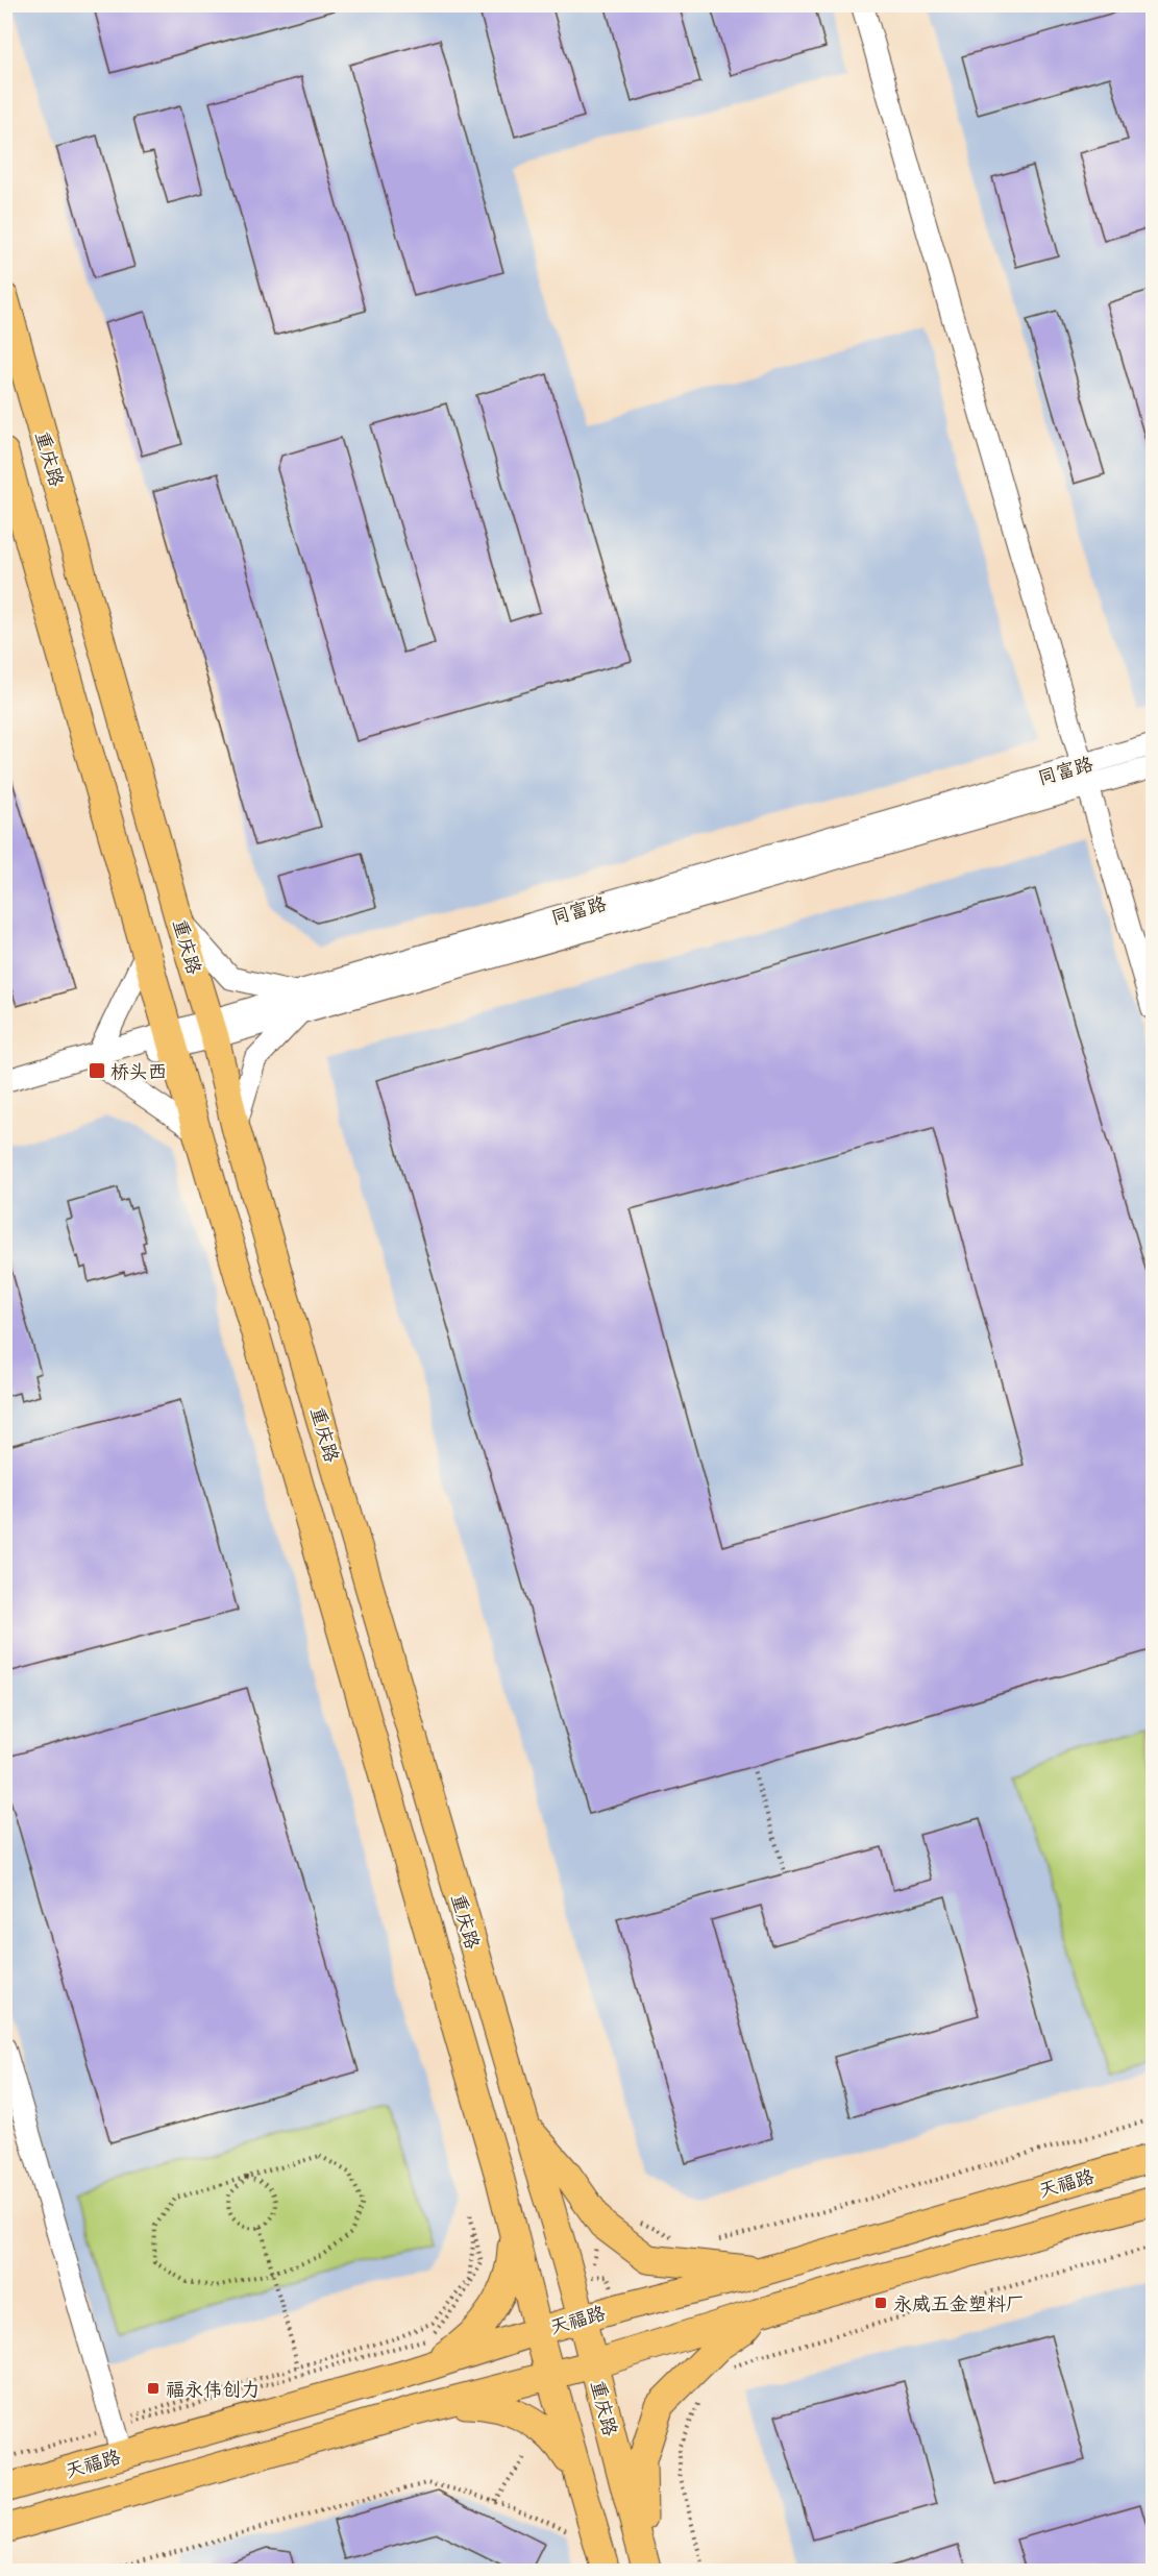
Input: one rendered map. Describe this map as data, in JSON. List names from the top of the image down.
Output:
{
  "streets": {
    "main road": ["重庆路", "天福路"],
    "street": ["同富路"]
  },
  "crossings": [
    ["重庆路", "同富路"],
    ["重庆路", "天福路"]
  ],
  "places": {
    "transit": ["桥头西", "永威五金塑料厂", "福永伟创力"]
  }
}
